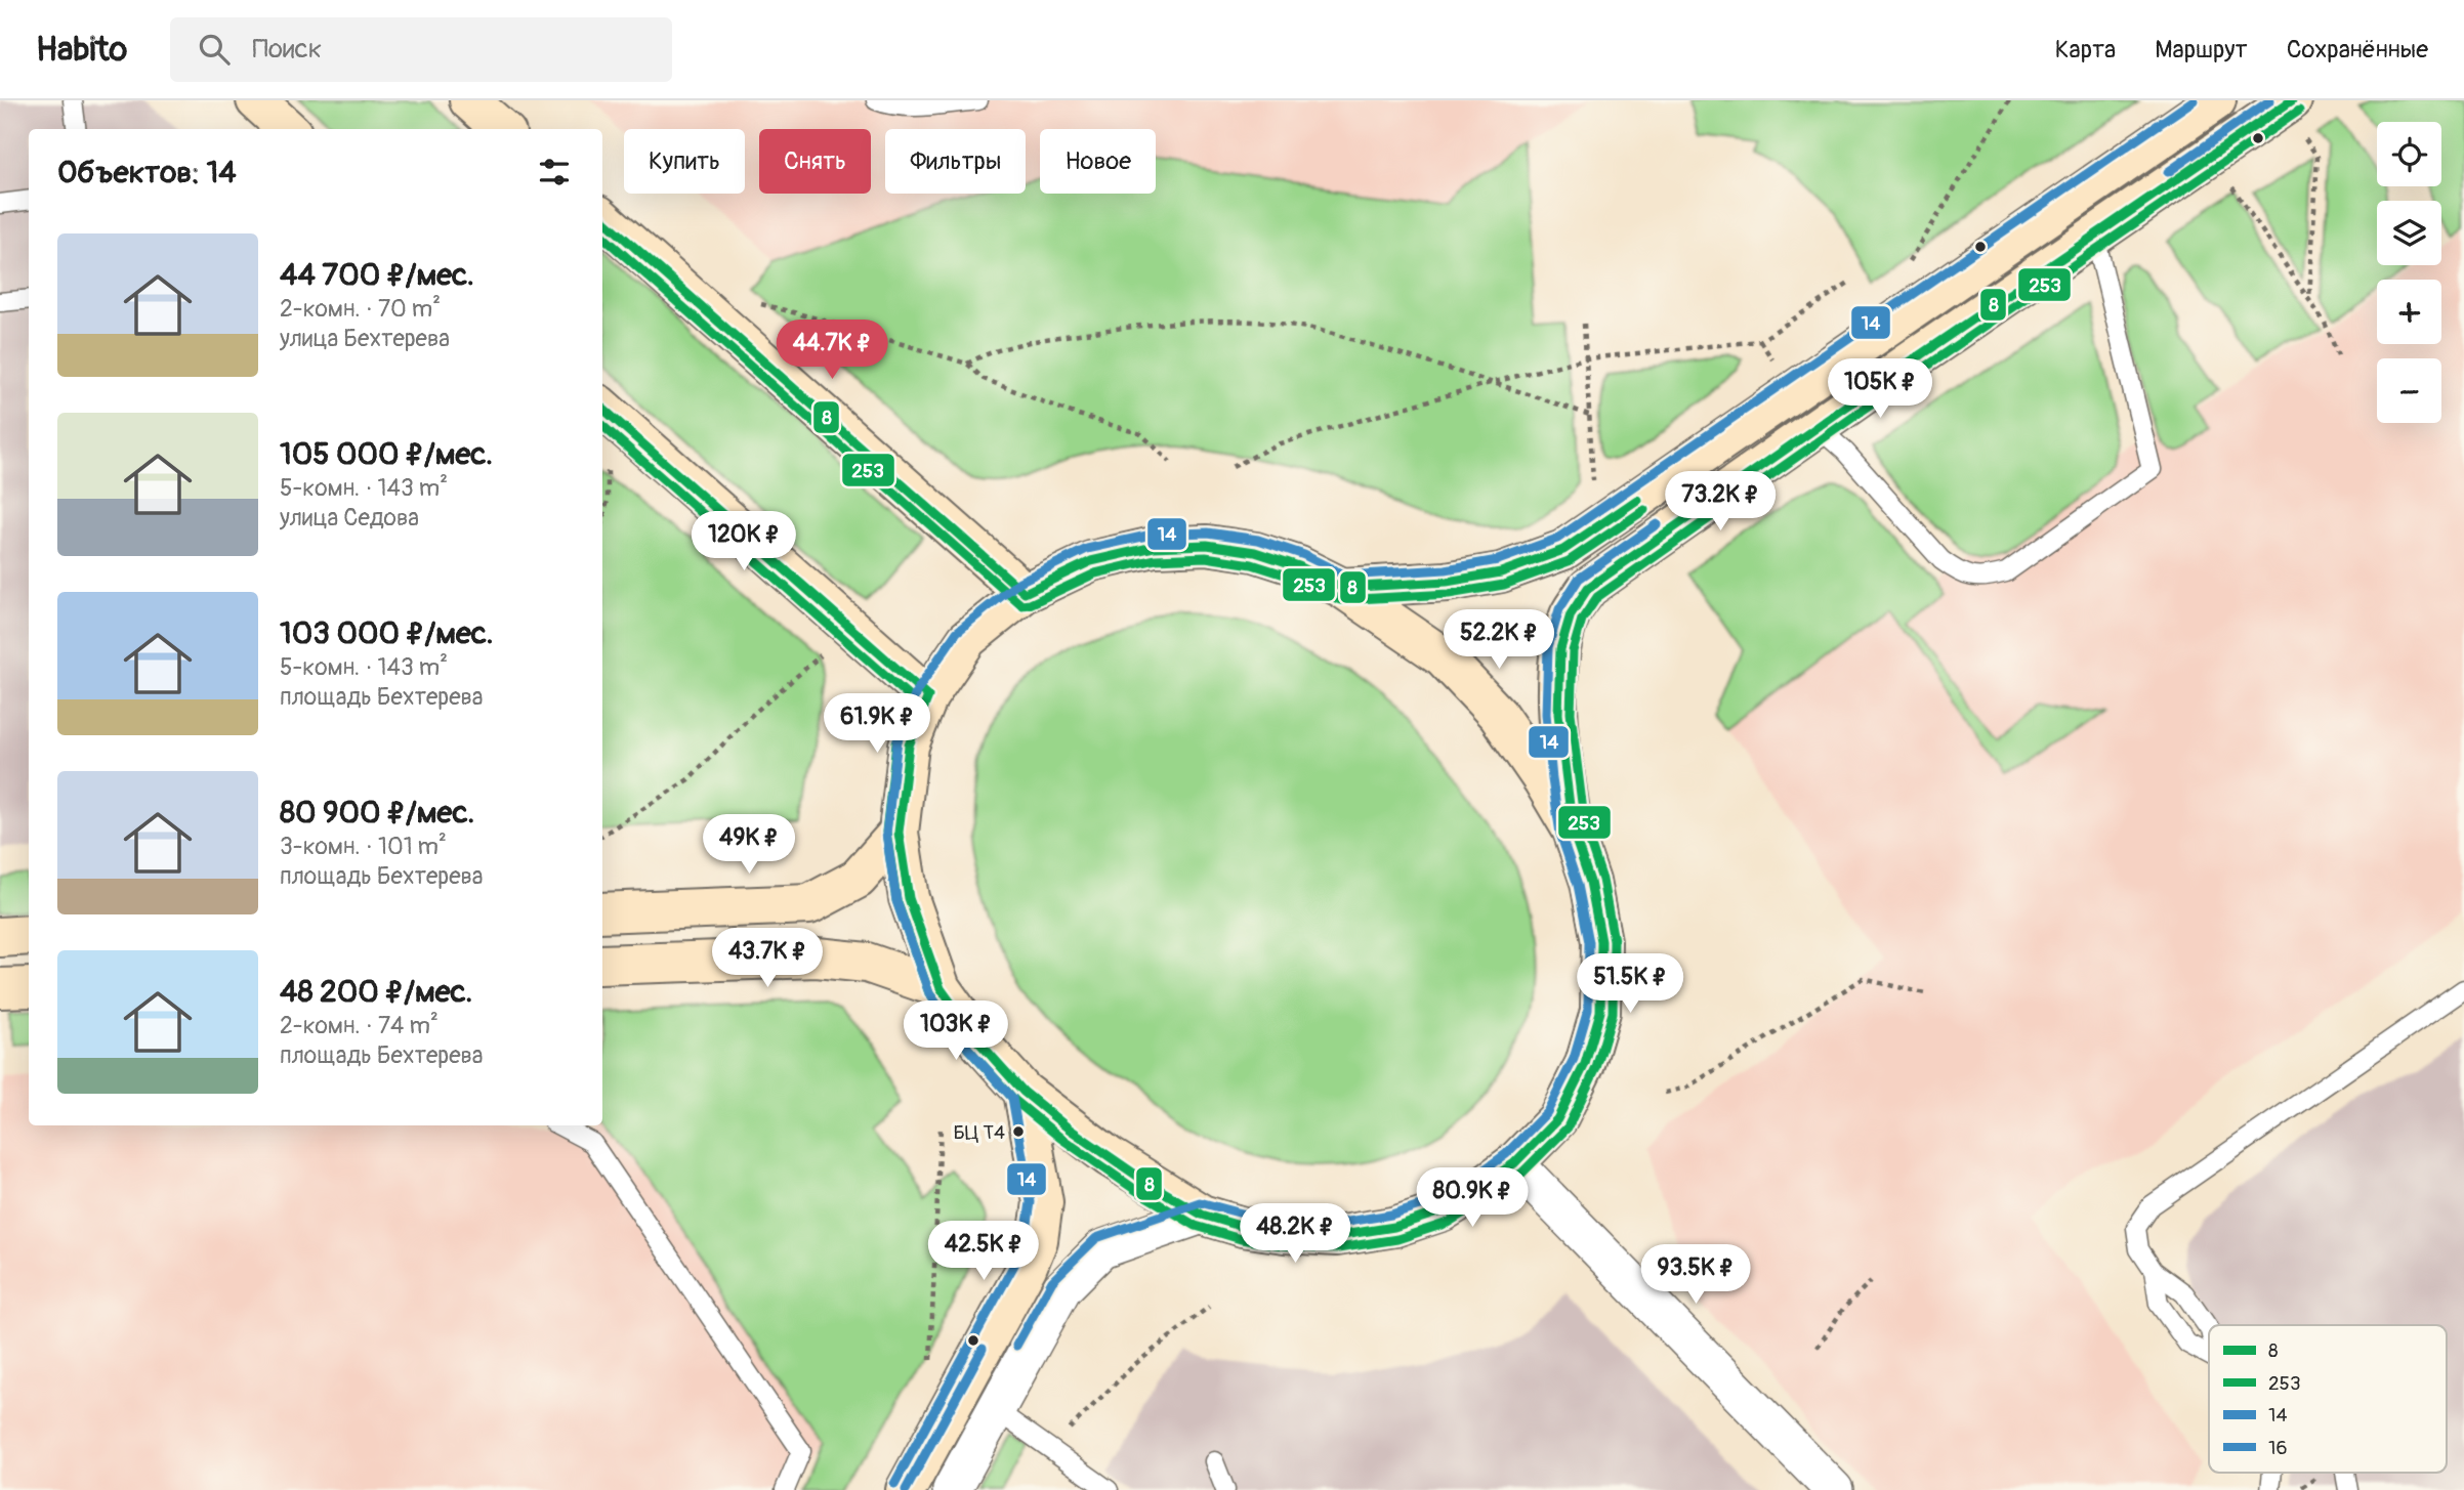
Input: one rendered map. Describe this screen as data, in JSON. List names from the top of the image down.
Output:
{
  "places": ["БЦ Т4"],
  "lines": [
    "transit line 8",
    "transit line 14",
    "transit line 253",
    "transit line 16"
  ],
  "legend": [
    "8",
    "253",
    "14",
    "16"
  ],
  "page": {
    "header": "Habito",
    "search": "Поиск",
    "nav": ["Карта", "Маршрут", "Сохранённые"],
    "map_buttons": ["+", "−"],
    "chip": [
      "Купить",
      "Снять",
      "Фильтры",
      "Новое"
    ],
    "heading": "Объектов: 14",
    "list": [
      {
        "name": "44 700 ₽/мес.",
        "note": "2-комн. · 70 m² · улица Бехтерева"
      },
      {
        "name": "105 000 ₽/мес.",
        "note": "5-комн. · 143 m² · улица Седова"
      },
      {
        "name": "103 000 ₽/мес.",
        "note": "5-комн. · 143 m² · площадь Бехтерева"
      },
      {
        "name": "80 900 ₽/мес.",
        "note": "3-комн. · 101 m² · площадь Бехтерева"
      },
      {
        "name": "48 200 ₽/мес.",
        "note": "2-комн. · 74 m² · площадь Бехтерева"
      }
    ],
    "price": [
      "44.7K ₽",
      "105K ₽",
      "73.2K ₽",
      "120K ₽",
      "52.2K ₽",
      "61.9K ₽",
      "49K ₽",
      "43.7K ₽",
      "51.5K ₽",
      "103K ₽",
      "80.9K ₽",
      "48.2K ₽",
      "42.5K ₽",
      "93.5K ₽"
    ]
  }
}
